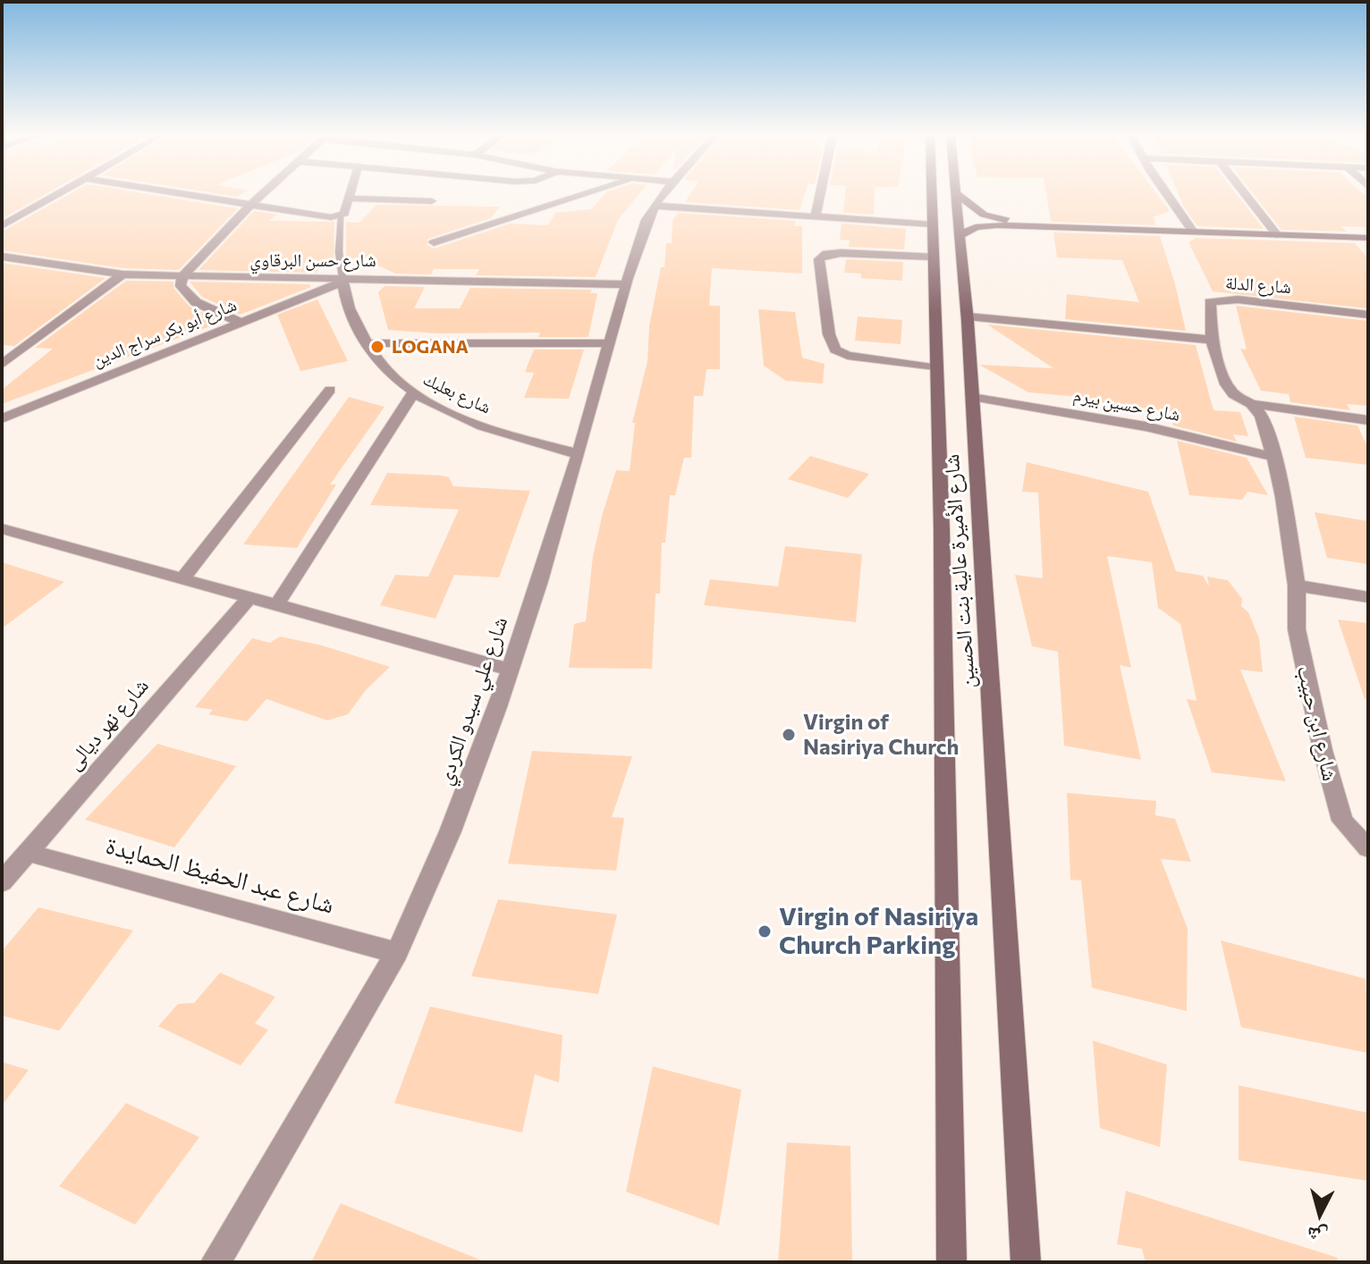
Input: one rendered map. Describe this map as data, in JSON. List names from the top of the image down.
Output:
{
  "streets": {
    "main road": ["شارع الأميرة عالية بنت الحسين"],
    "street": [
      "شارع حسن البرقاوي",
      "شارع الدلة",
      "شارع أبو بكر سراج الدين",
      "شارع بعلبك",
      "شارع حسين بيرم",
      "شارع علي سيدو الكردي",
      "شارع ابن حبيب",
      "شارع نهر ديالى",
      "شارع عبد الحفيظ الحمايدة"
    ]
  },
  "crossings": [
    ["شارع حسن البرقاوي", "شارع أبو بكر سراج الدين"],
    ["شارع حسن البرقاوي", "شارع بعلبك"],
    ["شارع حسن البرقاوي", "شارع علي سيدو الكردي"],
    ["شارع الدلة", "شارع ابن حبيب"],
    ["شارع أبو بكر سراج الدين", "شارع بعلبك"],
    ["شارع بعلبك", "شارع علي سيدو الكردي"],
    ["شارع حسين بيرم", "شارع الأميرة عالية بنت الحسين"],
    ["شارع حسين بيرم", "شارع ابن حبيب"],
    ["شارع علي سيدو الكردي", "شارع عبد الحفيظ الحمايدة"],
    ["شارع نهر ديالى", "شارع عبد الحفيظ الحمايدة"]
  ],
  "places": ["LOGANA", "Virgin of Nasiriya Church", "Virgin of Nasiriya Church Parking"],
  "north": "bottom"
}
